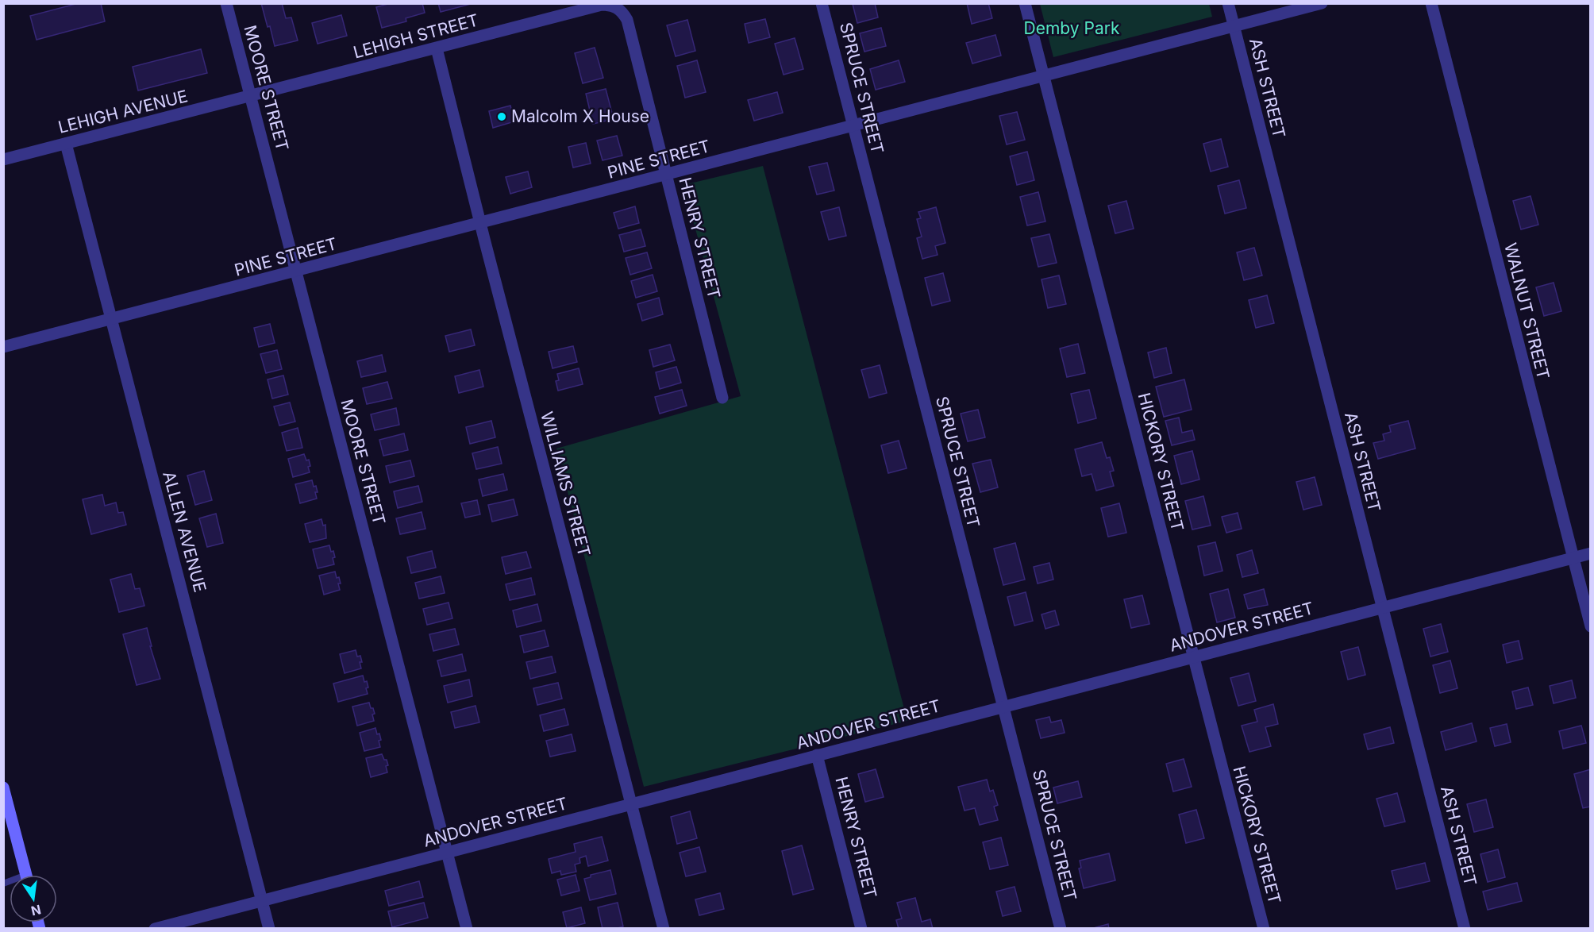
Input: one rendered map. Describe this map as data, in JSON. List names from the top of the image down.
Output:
{
  "streets": {
    "street": [
      "LEHIGH STREET",
      "MOORE STREET",
      "SPRUCE STREET",
      "ASH STREET",
      "LEHIGH AVENUE",
      "PINE STREET",
      "HENRY STREET",
      "WALNUT STREET",
      "HICKORY STREET",
      "WILLIAMS STREET",
      "ALLEN AVENUE",
      "ANDOVER STREET"
    ]
  },
  "crossings": [
    ["LEHIGH STREET", "MOORE STREET"],
    ["LEHIGH STREET", "LEHIGH AVENUE"],
    ["LEHIGH STREET", "HENRY STREET"],
    ["LEHIGH STREET", "WILLIAMS STREET"],
    ["MOORE STREET", "LEHIGH AVENUE"],
    ["MOORE STREET", "PINE STREET"],
    ["MOORE STREET", "ANDOVER STREET"],
    ["SPRUCE STREET", "PINE STREET"],
    ["SPRUCE STREET", "ANDOVER STREET"],
    ["ASH STREET", "PINE STREET"],
    ["ASH STREET", "ANDOVER STREET"],
    ["LEHIGH AVENUE", "ALLEN AVENUE"],
    ["PINE STREET", "HENRY STREET"],
    ["PINE STREET", "HICKORY STREET"],
    ["PINE STREET", "WILLIAMS STREET"],
    ["PINE STREET", "ALLEN AVENUE"],
    ["HENRY STREET", "ANDOVER STREET"],
    ["WALNUT STREET", "ANDOVER STREET"],
    ["HICKORY STREET", "ANDOVER STREET"],
    ["WILLIAMS STREET", "ANDOVER STREET"],
    ["ALLEN AVENUE", "ANDOVER STREET"]
  ],
  "parks": ["Demby Park"],
  "places": ["Malcolm X House"],
  "north": "bottom"
}
